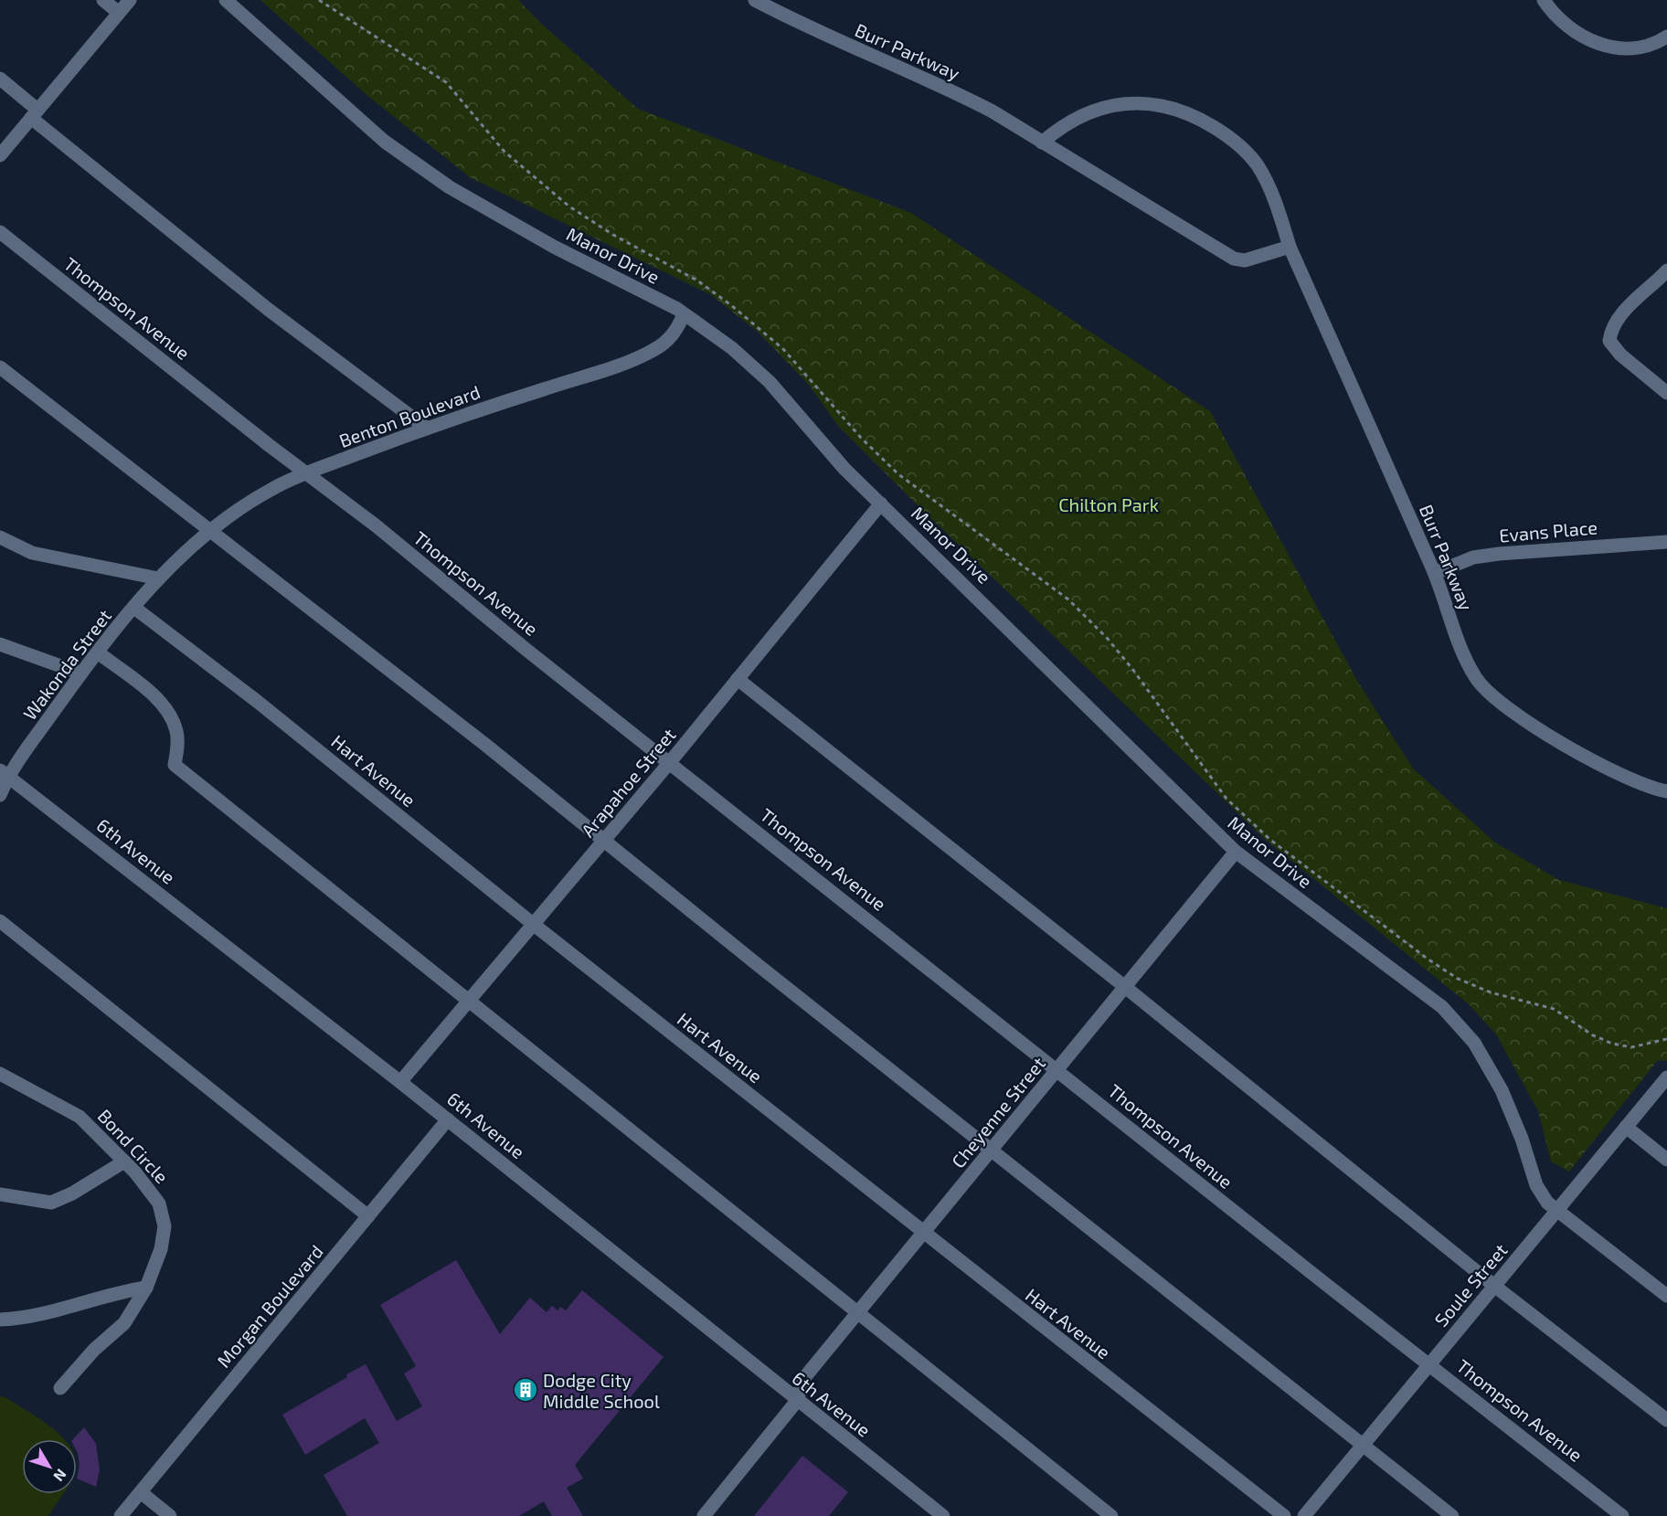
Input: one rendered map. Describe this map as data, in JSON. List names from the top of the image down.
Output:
{
  "streets": {
    "street": [
      "Burr Parkway",
      "Manor Drive",
      "Thompson Avenue",
      "Benton Boulevard",
      "Evans Place",
      "Wakonda Street",
      "Hart Avenue",
      "Arapahoe Street",
      "6th Avenue",
      "Cheyenne Street",
      "Bond Circle",
      "Soule Street",
      "Morgan Boulevard"
    ]
  },
  "crossings": [
    ["Burr Parkway", "Evans Place"],
    ["Manor Drive", "Benton Boulevard"],
    ["Manor Drive", "Arapahoe Street"],
    ["Manor Drive", "Cheyenne Street"],
    ["Manor Drive", "Soule Street"],
    ["Thompson Avenue", "Benton Boulevard"],
    ["Thompson Avenue", "Arapahoe Street"],
    ["Thompson Avenue", "Cheyenne Street"],
    ["Thompson Avenue", "Soule Street"],
    ["Benton Boulevard", "Wakonda Street"],
    ["Wakonda Street", "Hart Avenue"],
    ["Wakonda Street", "6th Avenue"],
    ["Hart Avenue", "Arapahoe Street"],
    ["Hart Avenue", "Cheyenne Street"],
    ["Arapahoe Street", "6th Avenue"],
    ["6th Avenue", "Cheyenne Street"],
    ["6th Avenue", "Morgan Boulevard"]
  ],
  "parks": ["Chilton Park"],
  "places": {
    "building": ["Dodge City Middle School"]
  },
  "north": "bottom right"
}
